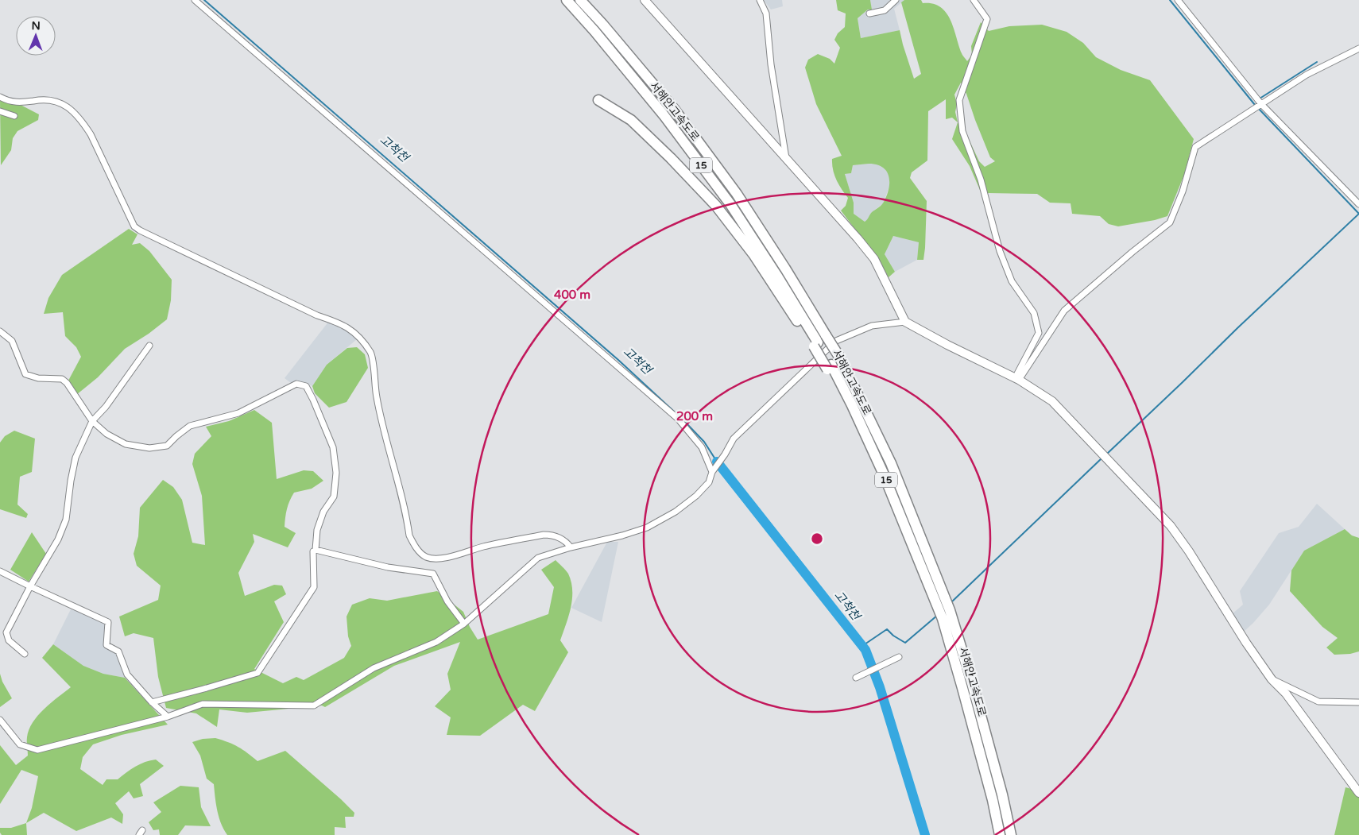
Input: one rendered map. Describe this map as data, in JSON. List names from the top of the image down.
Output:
{
  "streets": {
    "highway": ["서해안고속도로", "15"]
  },
  "water": ["고척천"],
  "north": "top",
  "rings": ["400 m", "200 m"]
}
